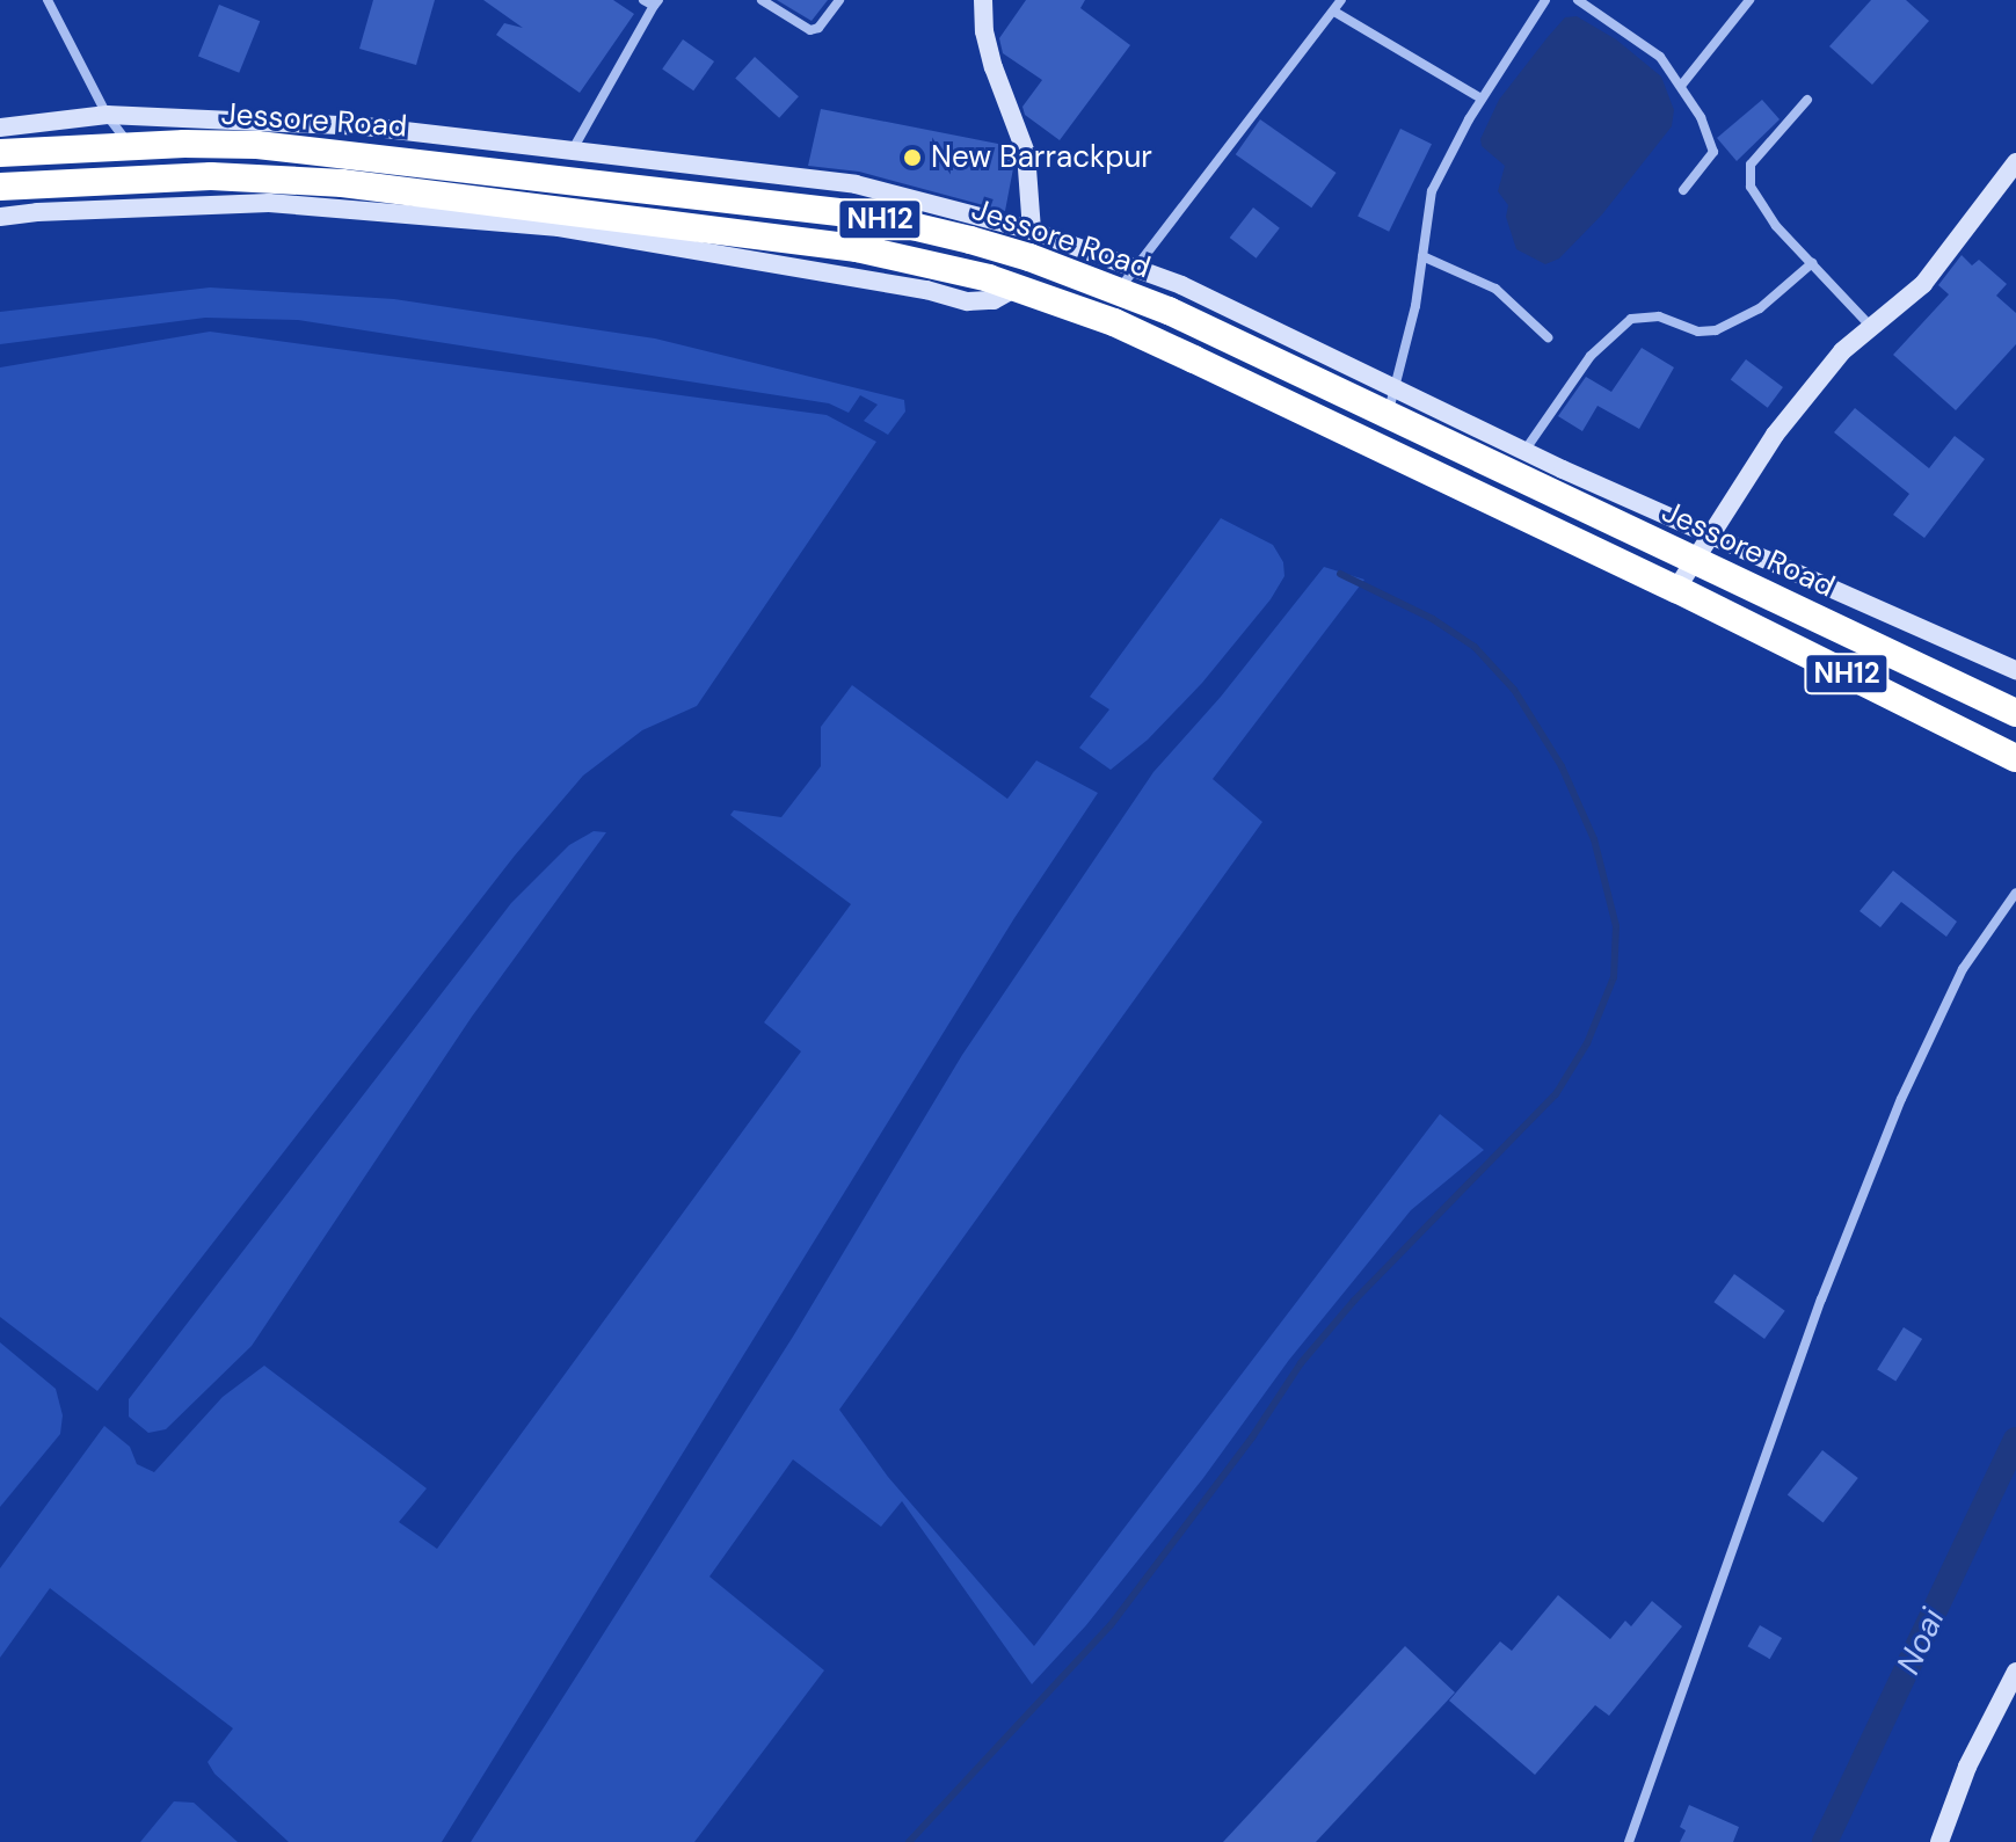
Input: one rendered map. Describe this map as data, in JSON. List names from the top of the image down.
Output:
{
  "streets": {
    "highway": ["Jessore Road", "NH12"]
  },
  "water": ["Noai"],
  "places": ["New Barrackpur"]
}
